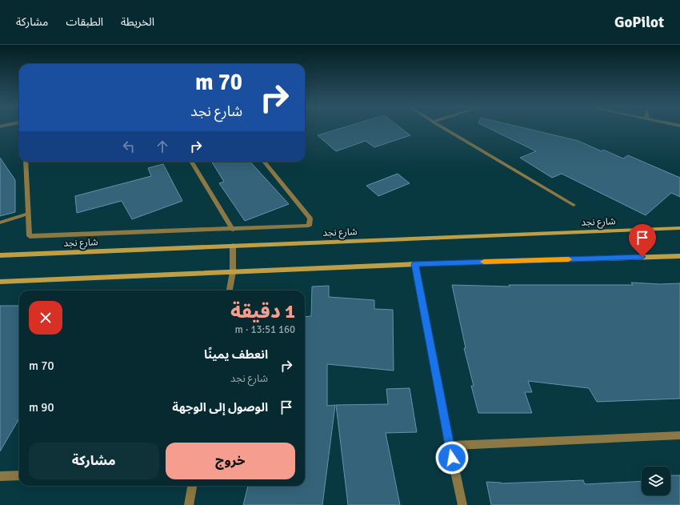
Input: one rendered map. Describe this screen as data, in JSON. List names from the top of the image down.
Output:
{
  "streets": {
    "street": ["شارع نجد"]
  },
  "page": {
    "header": "GoPilot",
    "nav": ["الخريطة", "الطبقات", "مشاركة"],
    "turn": ["70 m", "شارع نجد"],
    "heading": ["1 دقيقة", "160 m · 13:51"],
    "list": [
      {
        "name": "انعطف يمينًا",
        "note": "شارع نجد",
        "value": "70 m"
      },
      {
        "name": "الوصول إلى الوجهة",
        "value": "90 m"
      }
    ],
    "buttons": ["خروج", "مشاركة"]
  }
}
